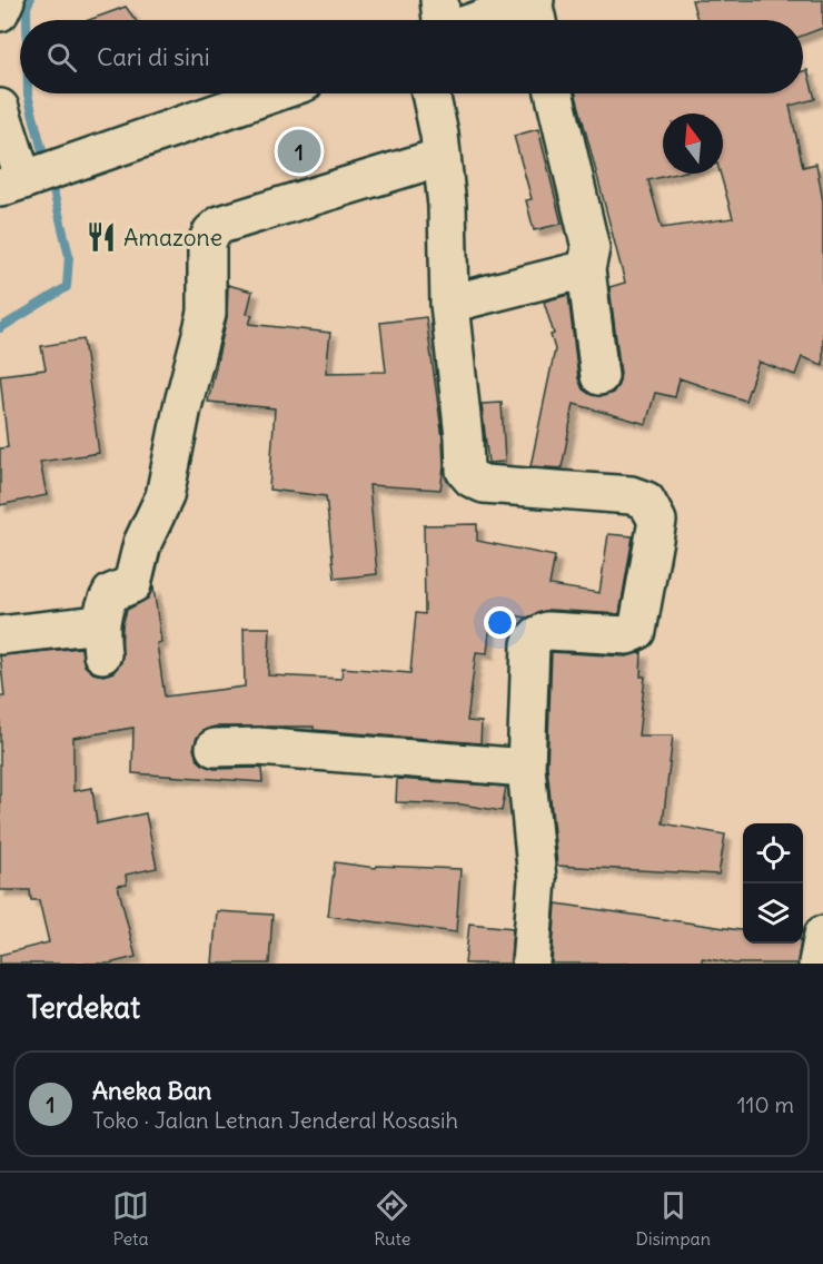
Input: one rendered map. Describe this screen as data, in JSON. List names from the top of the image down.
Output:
{
  "places": {
    "restaurant": ["Amazone"]
  },
  "north": "top",
  "page": {
    "search": "Cari di sini",
    "pins": "1",
    "heading": "Terdekat",
    "list": [
      {
        "mark": "1",
        "name": "Aneka Ban",
        "note": "Toko · Jalan Letnan Jenderal Kosasih",
        "value": "110 m"
      }
    ],
    "nav": ["Peta", "Rute", "Disimpan"]
  }
}
